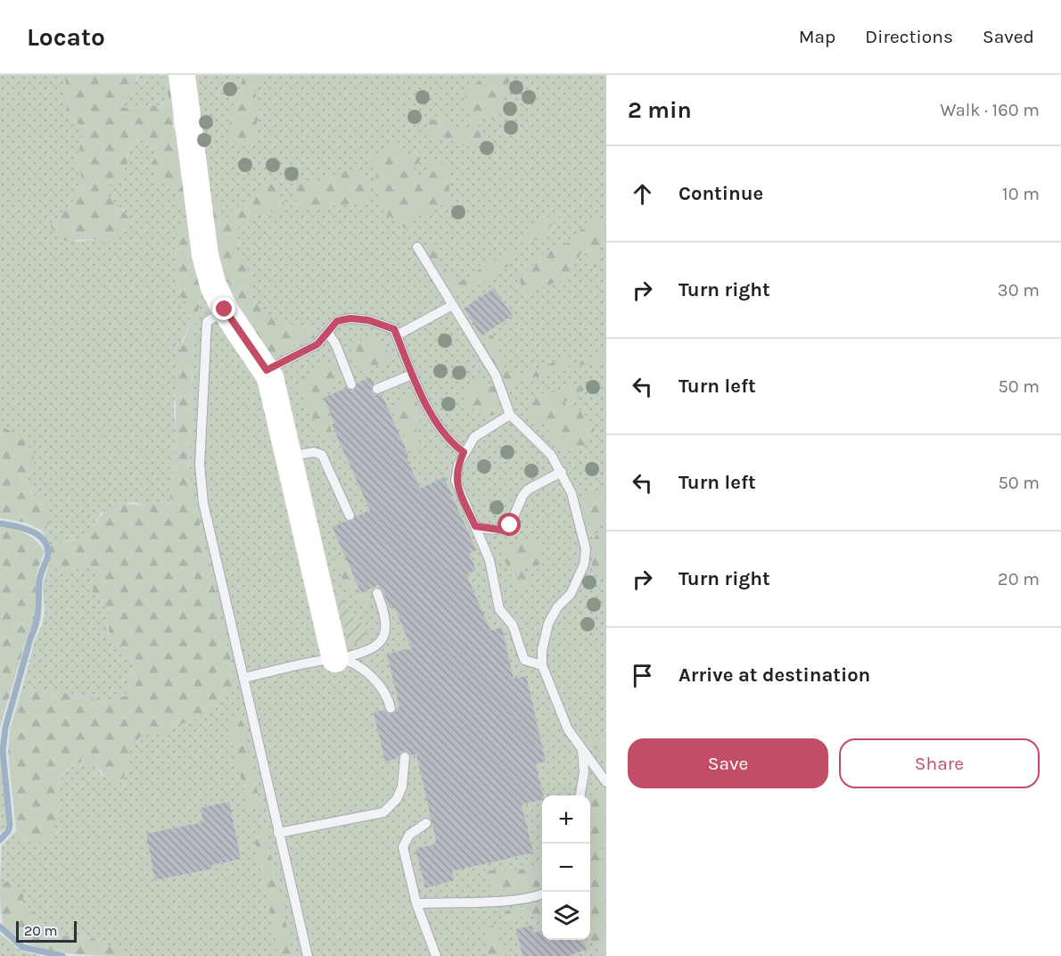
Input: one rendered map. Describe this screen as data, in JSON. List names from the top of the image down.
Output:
{
  "scale_bar": "20 m",
  "page": {
    "header": "Locato",
    "nav": ["Map", "Directions", "Saved"],
    "heading": ["2 min", "Walk · 160 m"],
    "list": [
      ["Continue", "10 m"],
      ["Turn right", "30 m"],
      ["Turn left", "50 m"],
      ["Turn left", "50 m"],
      ["Turn right", "20 m"],
      "Arrive at destination"
    ],
    "buttons": ["Save", "Share"],
    "map_buttons": ["+", "−"],
    "scale": "20 m"
  }
}
